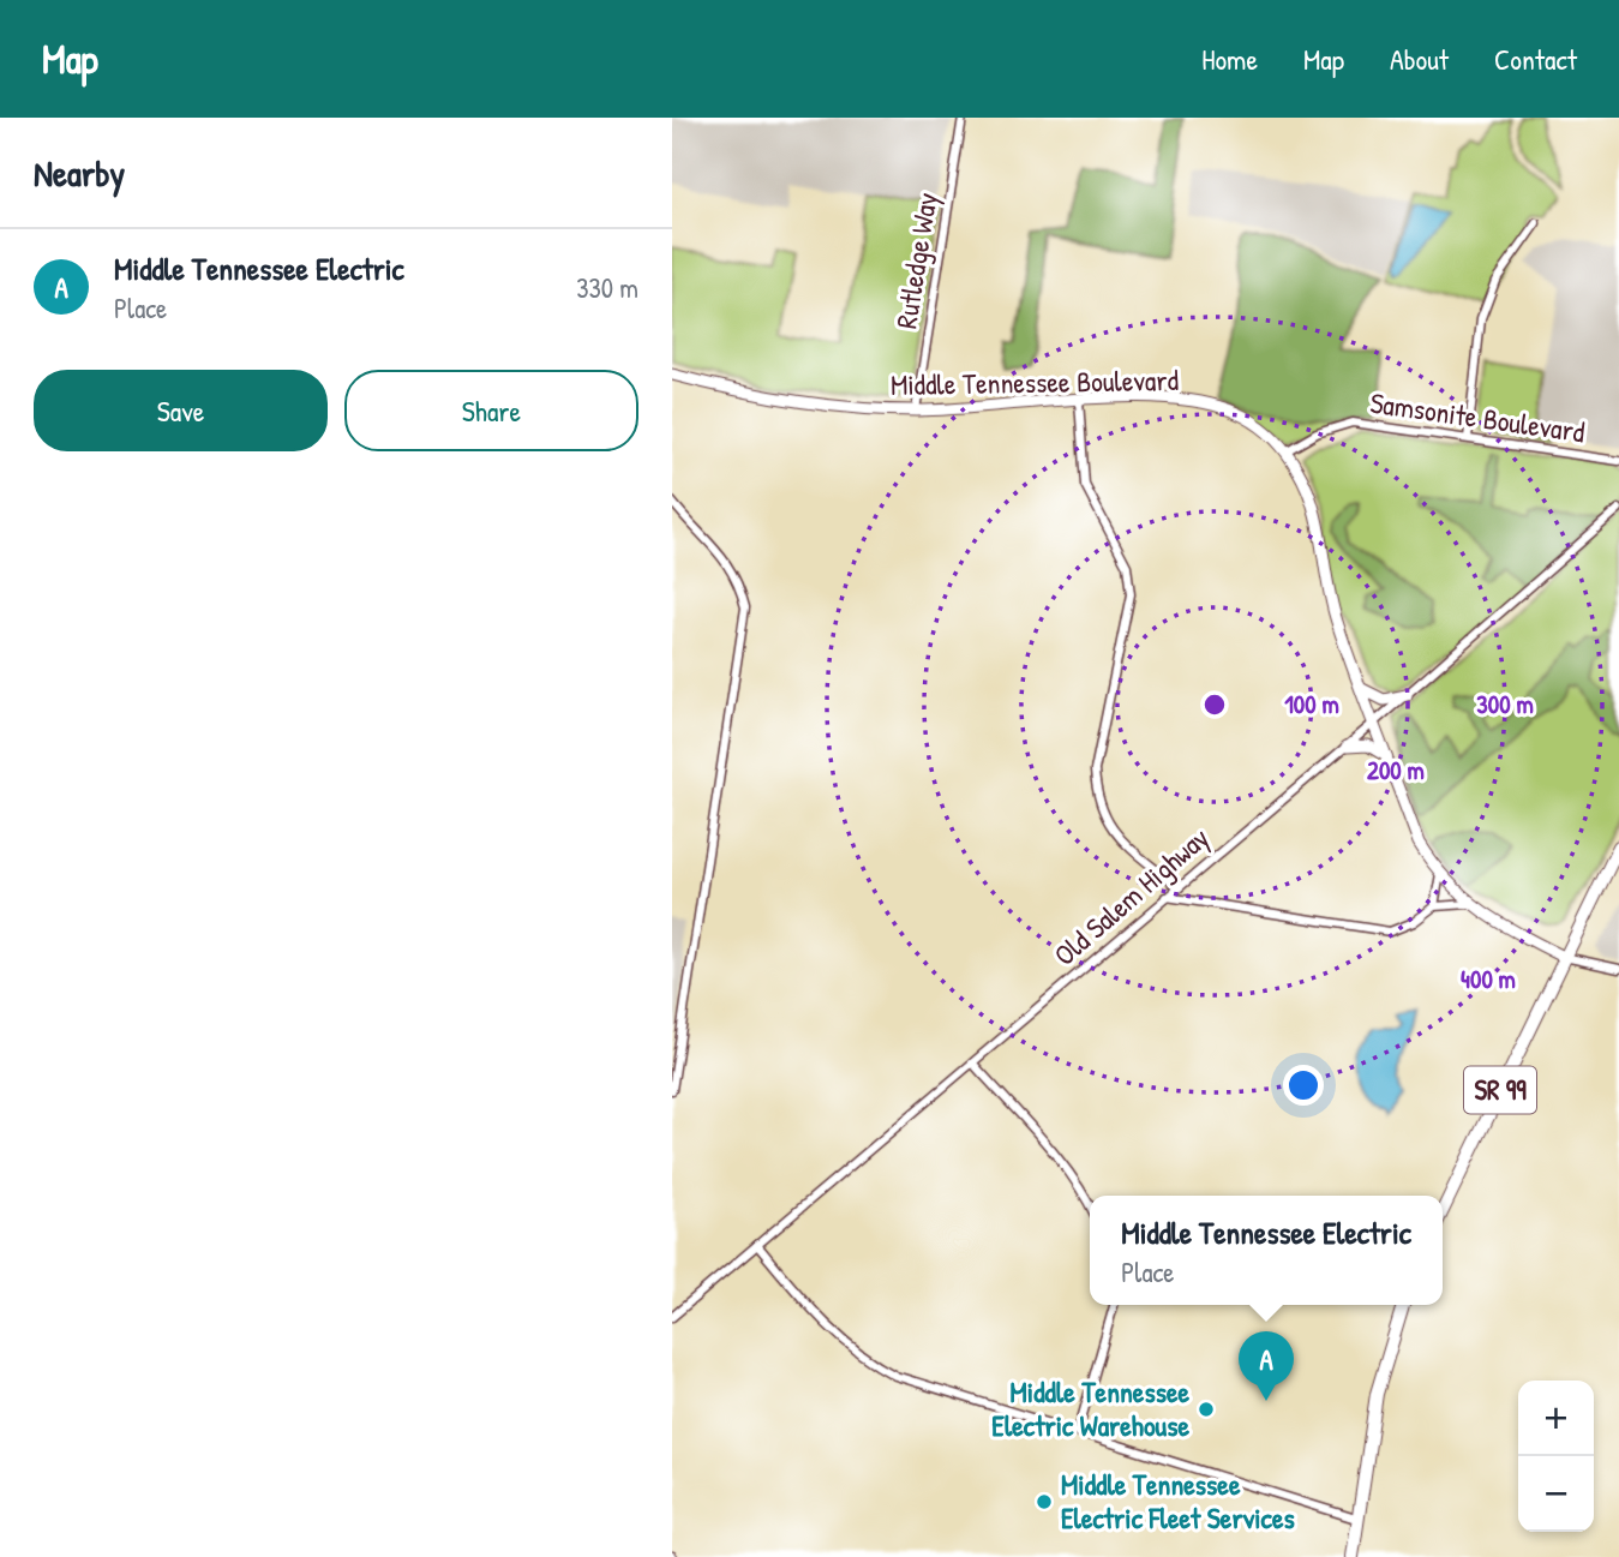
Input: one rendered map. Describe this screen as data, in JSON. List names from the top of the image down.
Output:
{
  "streets": {
    "main road": ["Middle Tennessee Boulevard", "SR 99"],
    "street": ["Rutledge Way", "Samsonite Boulevard", "Old Salem Highway"]
  },
  "crossings": [
    ["Rutledge Way", "Middle Tennessee Boulevard"],
    ["Middle Tennessee Boulevard", "Samsonite Boulevard"],
    ["Middle Tennessee Boulevard", "Old Salem Highway"],
    ["Middle Tennessee Boulevard", "SR 99"]
  ],
  "places": ["Middle Tennessee Electric Warehouse", "Middle Tennessee Electric Fleet Services"],
  "page": {
    "header": "Map",
    "nav": [
      "Home",
      "Map",
      "About",
      "Contact"
    ],
    "heading": "Nearby",
    "list": [
      {
        "mark": "A",
        "name": "Middle Tennessee Electric",
        "note": "Place",
        "value": "330 m"
      }
    ],
    "buttons": ["Save", "Share"],
    "popup": ["Middle Tennessee Electric", "Place"],
    "pins": "A",
    "map_buttons": ["+", "−"]
  },
  "rings": [
    "100 m",
    "300 m",
    "200 m",
    "400 m"
  ]
}
